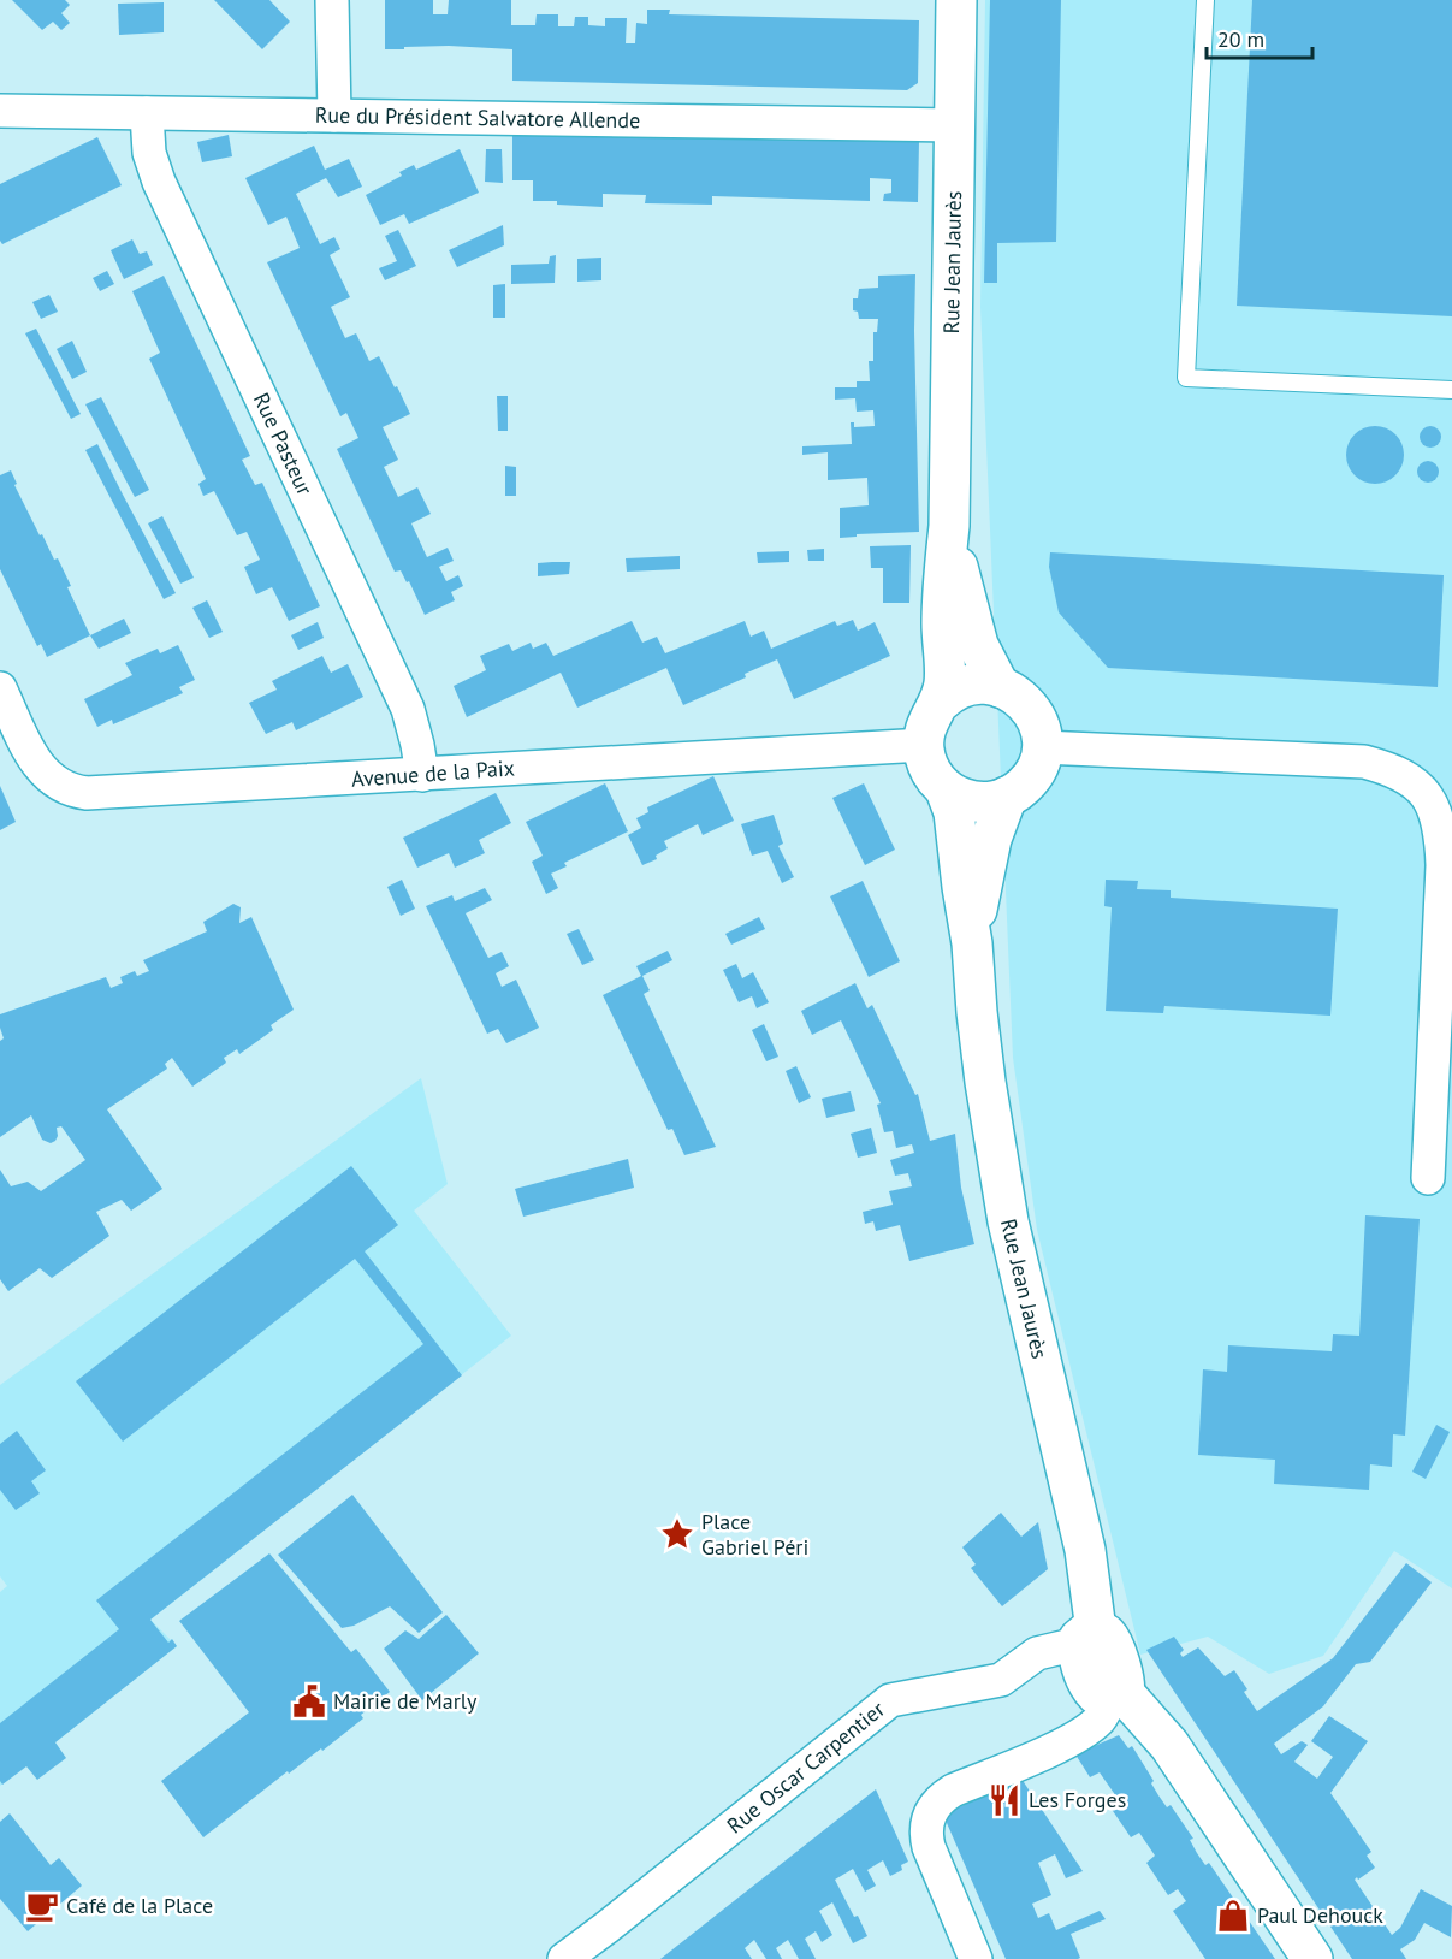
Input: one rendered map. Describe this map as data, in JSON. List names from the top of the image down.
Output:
{
  "streets": {
    "main road": ["Rue Jean Jaurès"],
    "street": [
      "Rue du Président Salvatore Allende",
      "Rue Pasteur",
      "Avenue de la Paix",
      "Rue Oscar Carpentier"
    ]
  },
  "crossings": [
    ["Rue du Président Salvatore Allende", "Rue Jean Jaurès"],
    ["Rue du Président Salvatore Allende", "Rue Pasteur"],
    ["Rue Jean Jaurès", "Avenue de la Paix"],
    ["Rue Jean Jaurès", "Rue Oscar Carpentier"],
    ["Rue Pasteur", "Avenue de la Paix"]
  ],
  "places": {
    "place": ["Place Gabriel Péri"],
    "public building": ["Mairie de Marly"],
    "restaurant": ["Les Forges"],
    "cafe": ["Café de la Place"],
    "shop": ["Paul Dehouck"]
  },
  "scale_bar": "20 m"
}
